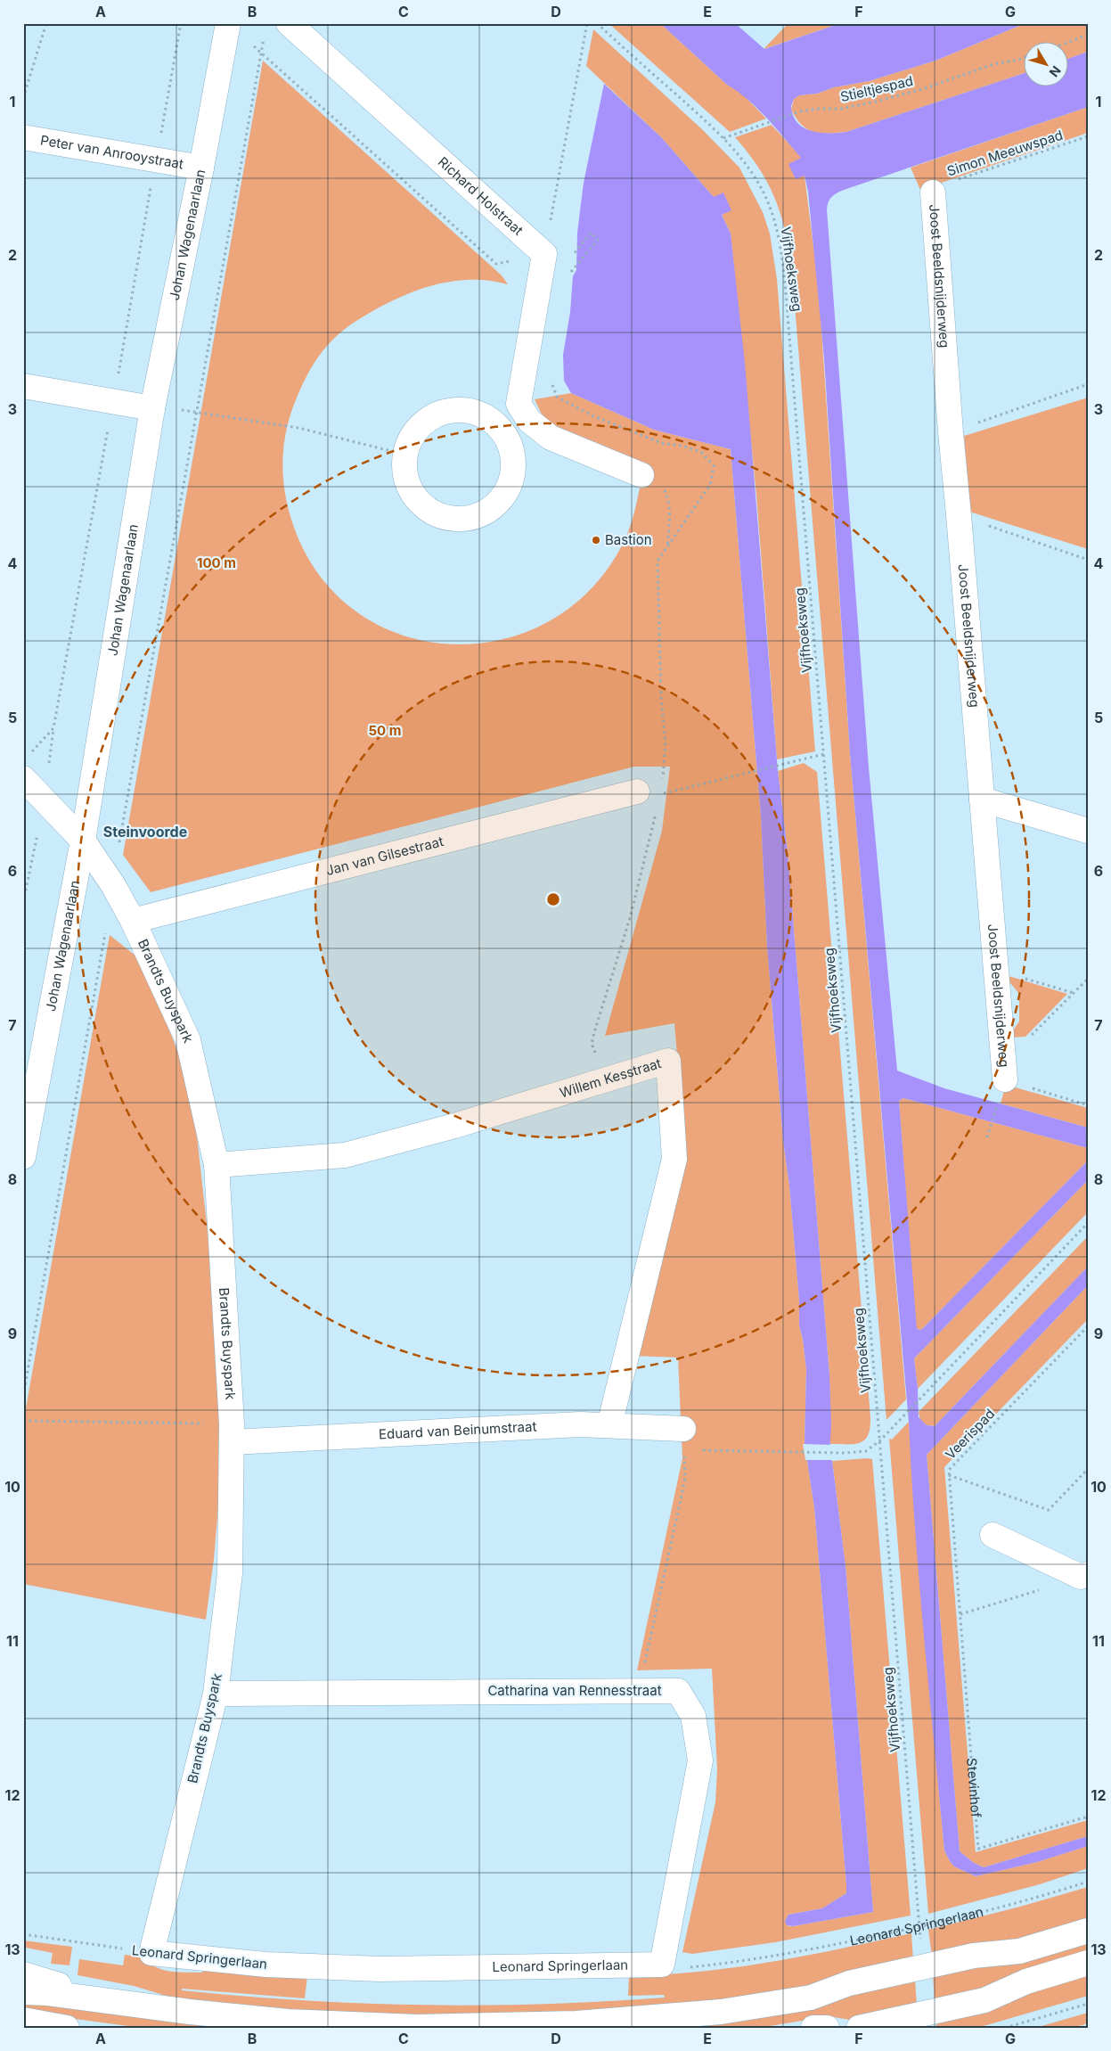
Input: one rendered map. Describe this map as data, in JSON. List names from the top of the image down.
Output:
{
  "streets": {
    "street": [
      "Peter van Anrooystraat",
      "Richard Holstraat",
      "Johan Wagenaarlaan",
      "Joost Beeldsnijderweg",
      "Jan van Gilsestraat",
      "Brandts Buyspark",
      "Willem Kesstraat",
      "Eduard van Beinumstraat",
      "Catharina van Rennesstraat",
      "Leonard Springerlaan"
    ],
    "path": [
      "Stieltjespad",
      "Simon Meeuwspad",
      "Vijfhoeksweg",
      "Veerispad",
      "Stevinhof"
    ]
  },
  "crossings": [
    ["Stieltjespad", "Vijfhoeksweg"],
    ["Peter van Anrooystraat", "Johan Wagenaarlaan"],
    ["Simon Meeuwspad", "Joost Beeldsnijderweg"],
    ["Johan Wagenaarlaan", "Brandts Buyspark"],
    ["Vijfhoeksweg", "Leonard Springerlaan"],
    ["Jan van Gilsestraat", "Brandts Buyspark"],
    ["Brandts Buyspark", "Willem Kesstraat"],
    ["Brandts Buyspark", "Eduard van Beinumstraat"],
    ["Brandts Buyspark", "Catharina van Rennesstraat"],
    ["Brandts Buyspark", "Leonard Springerlaan"],
    ["Willem Kesstraat", "Eduard van Beinumstraat"],
    ["Veerispad", "Stevinhof"],
    ["Catharina van Rennesstraat", "Leonard Springerlaan"]
  ],
  "districts": ["Steinvoorde"],
  "places": ["Bastion"],
  "north": "bottom right",
  "grid": {
    "columns": [
      "A",
      "B",
      "C",
      "D",
      "E",
      "F",
      "G"
    ],
    "rows": [
      "1",
      "2",
      "3",
      "4",
      "5",
      "6",
      "7",
      "8",
      "9",
      "10",
      "11",
      "12",
      "13"
    ]
  },
  "rings": ["100 m", "50 m"]
}
